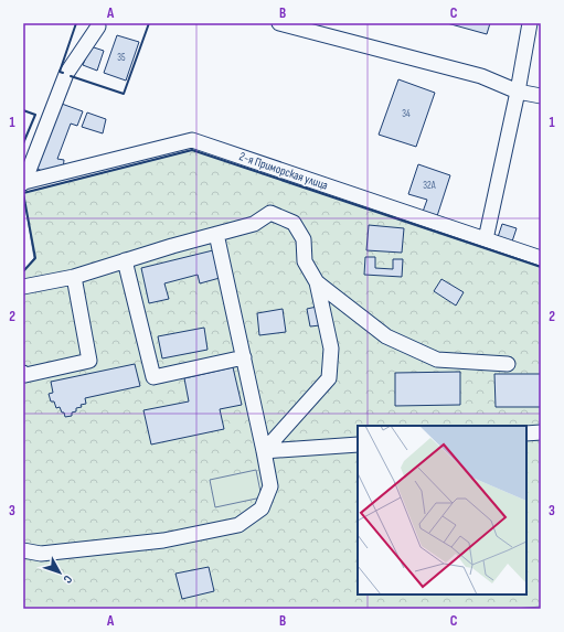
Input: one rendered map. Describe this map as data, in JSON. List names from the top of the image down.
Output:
{
  "streets": {
    "street": ["2-я Приморская улица"]
  },
  "house_numbers": ["35", "34", "32А"],
  "north": "bottom right",
  "grid": {
    "columns": ["A", "B", "C"],
    "rows": ["1", "2", "3"]
  }
}
